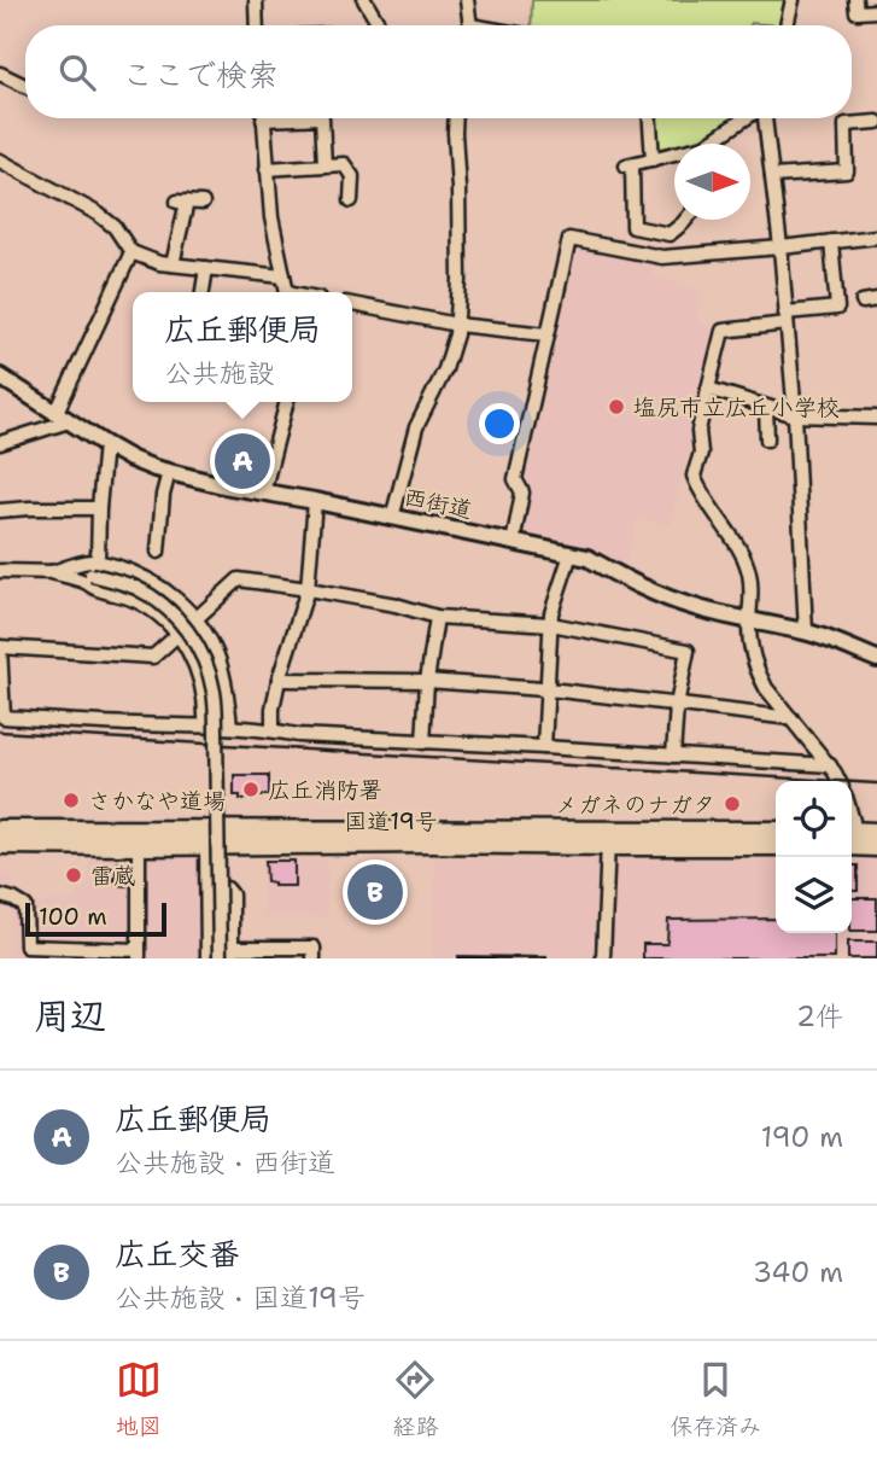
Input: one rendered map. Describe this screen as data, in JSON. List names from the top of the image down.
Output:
{
  "streets": {
    "highway": ["国道19号"],
    "main road": ["西街道"]
  },
  "places": [
    "塩尻市立広丘小学校",
    "広丘消防署",
    "さかなや道場",
    "メガネのナガタ",
    "雷蔵"
  ],
  "scale_bar": "100 m",
  "north": "right",
  "page": {
    "search": "ここで検索",
    "popup": ["広丘郵便局", "公共施設"],
    "pins": ["A", "B"],
    "scale": "100 m",
    "heading": ["周辺", "2件"],
    "list": [
      {
        "mark": "A",
        "name": "広丘郵便局",
        "note": "公共施設 · 西街道",
        "value": "190 m"
      },
      {
        "mark": "B",
        "name": "広丘交番",
        "note": "公共施設 · 国道19号",
        "value": "340 m"
      }
    ],
    "nav": ["地図", "経路", "保存済み"]
  }
}
